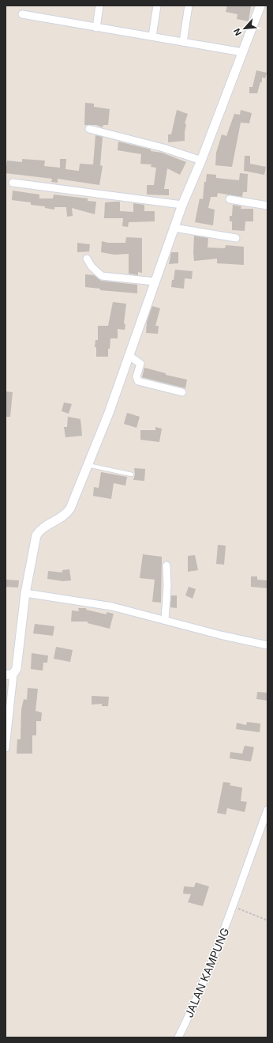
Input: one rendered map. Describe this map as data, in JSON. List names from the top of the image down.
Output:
{
  "streets": {
    "street": ["JALAN KAMPUNG"]
  },
  "north": "bottom left"
}
